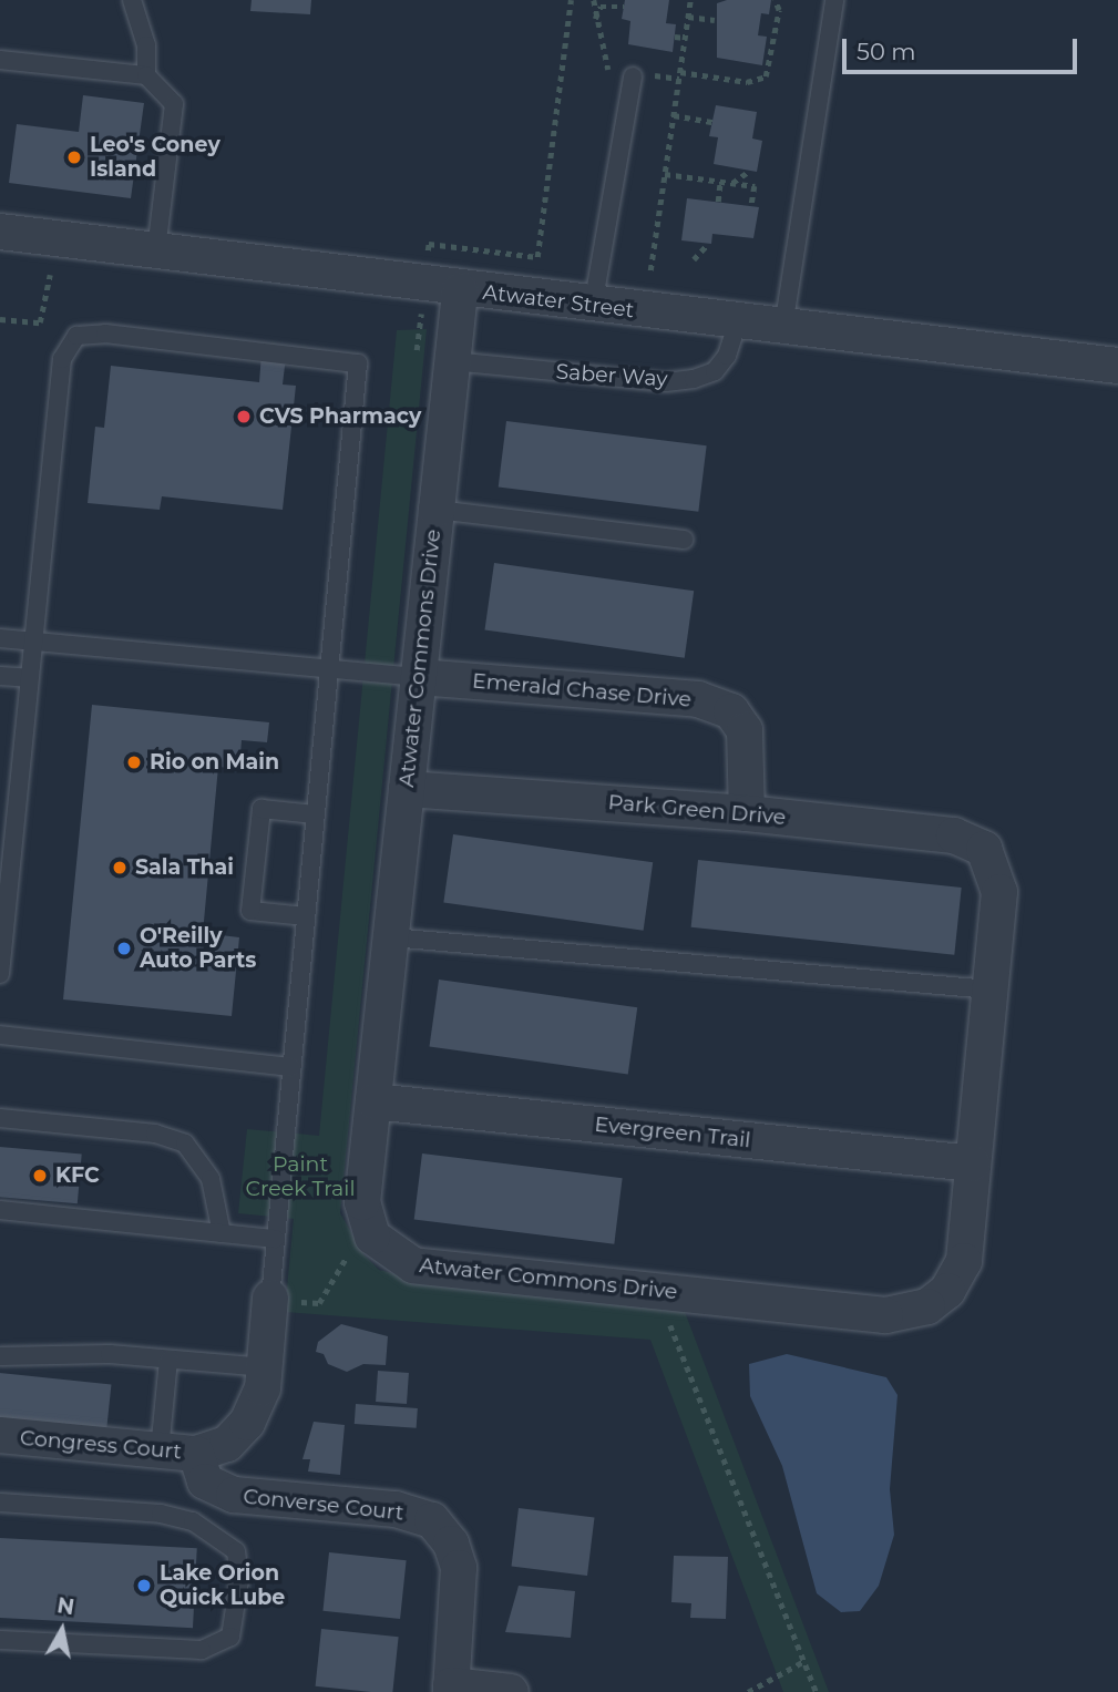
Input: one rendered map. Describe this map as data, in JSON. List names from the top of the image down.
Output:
{
  "streets": {
    "street": [
      "Atwater Street",
      "Atwater Commons Drive",
      "Emerald Chase Drive",
      "Park Green Drive",
      "Evergreen Trail",
      "Congress Court",
      "Converse Court"
    ],
    "lane": ["Saber Way"]
  },
  "crossings": [
    ["Atwater Street", "Saber Way"],
    ["Atwater Street", "Atwater Commons Drive"],
    ["Saber Way", "Atwater Commons Drive"],
    ["Atwater Commons Drive", "Emerald Chase Drive"],
    ["Atwater Commons Drive", "Park Green Drive"],
    ["Atwater Commons Drive", "Evergreen Trail"],
    ["Emerald Chase Drive", "Park Green Drive"],
    ["Congress Court", "Converse Court"]
  ],
  "parks": ["Paint Creek Trail"],
  "places": [
    "Leo's Coney Island",
    "CVS Pharmacy",
    "Rio on Main",
    "Sala Thai",
    "O'Reilly Auto Parts",
    "KFC",
    "Lake Orion Quick Lube"
  ],
  "scale_bar": "50 m",
  "north": "top"
}
